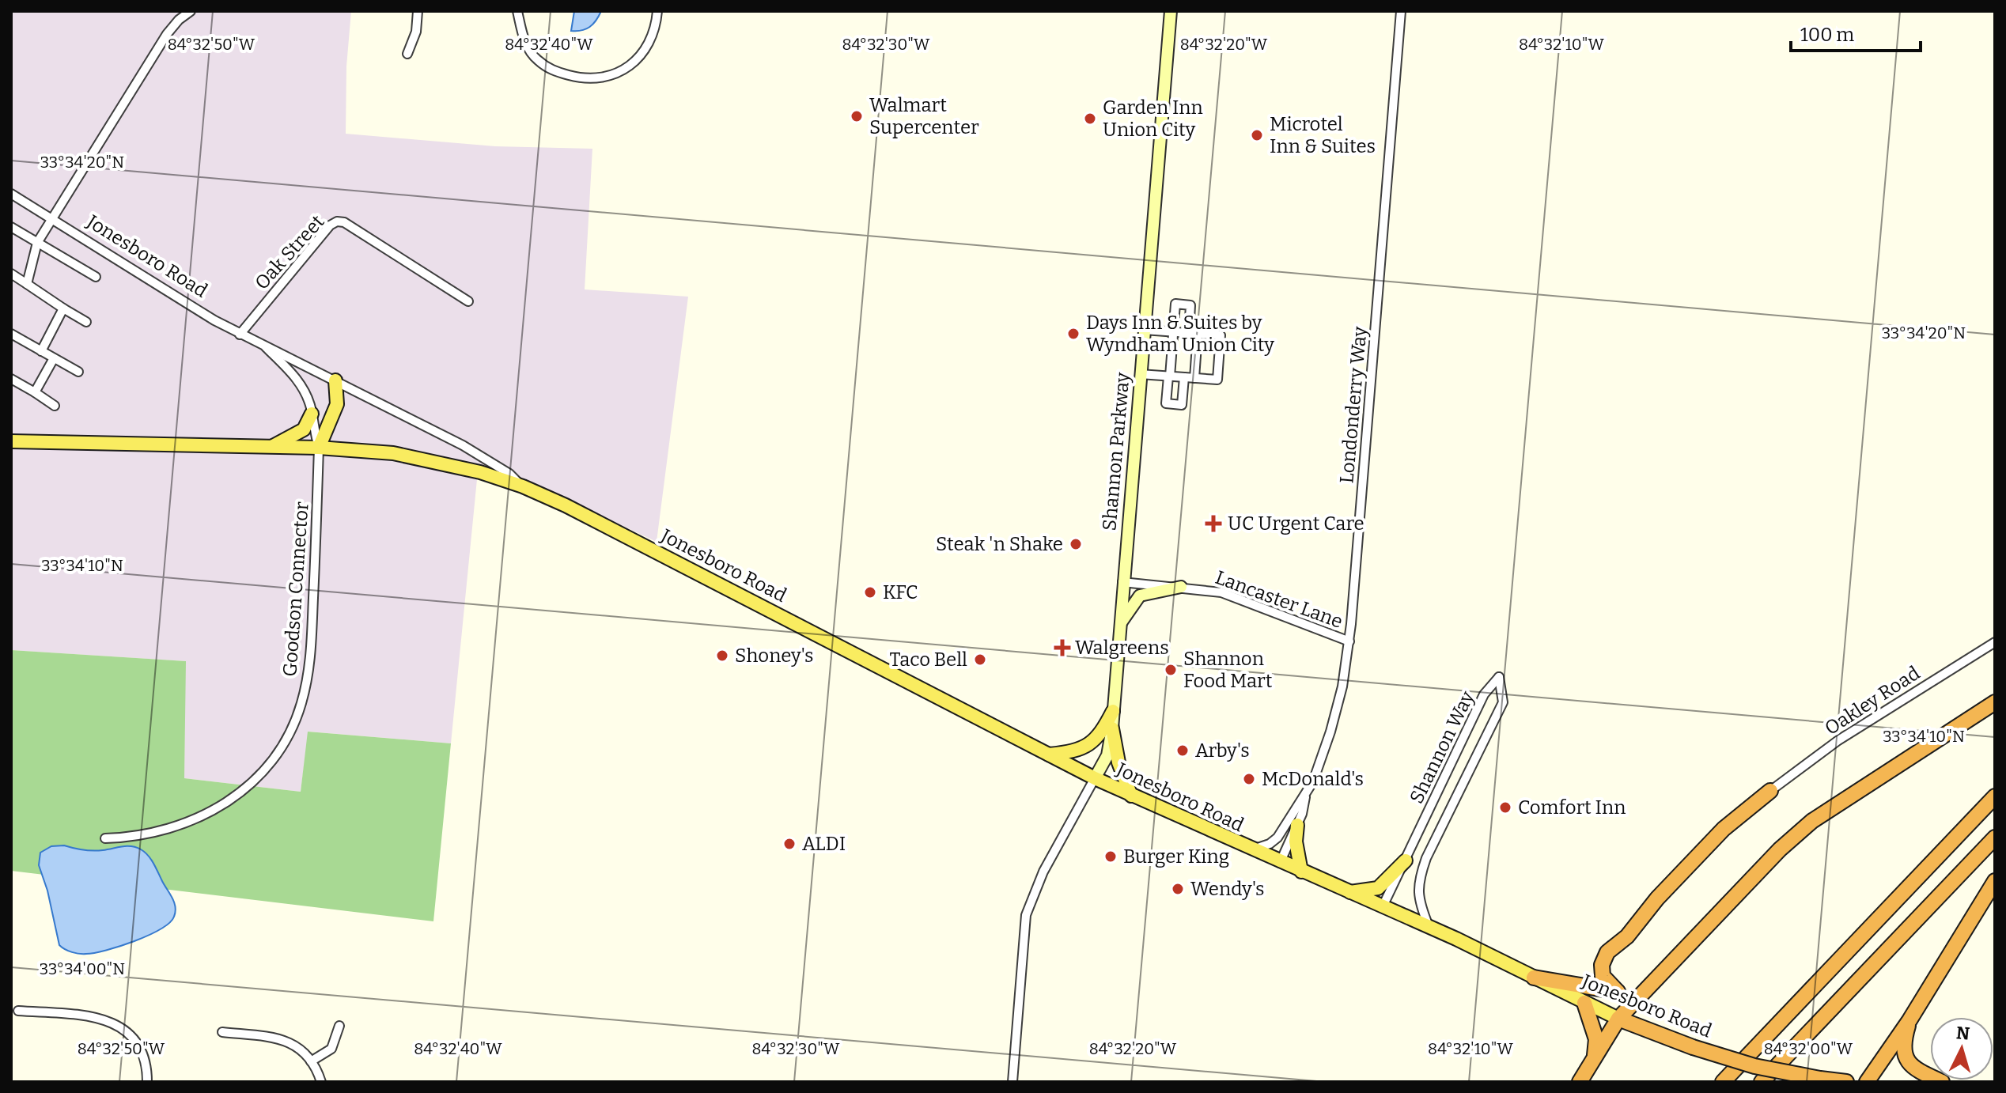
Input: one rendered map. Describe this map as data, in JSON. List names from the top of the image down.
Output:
{
  "streets": {
    "highway": ["Jonesboro Road"],
    "street": [
      "Oak Street",
      "Londonderry Way",
      "Shannon Parkway",
      "Goodson Connector",
      "Lancaster Lane",
      "Oakley Road",
      "Shannon Way"
    ]
  },
  "crossings": [
    ["Oak Street", "Jonesboro Road"],
    ["Jonesboro Road", "Londonderry Way"],
    ["Jonesboro Road", "Shannon Parkway"],
    ["Jonesboro Road", "Goodson Connector"],
    ["Jonesboro Road", "Shannon Way"],
    ["Londonderry Way", "Lancaster Lane"],
    ["Shannon Parkway", "Lancaster Lane"]
  ],
  "places": {
    "other": [
      "Walmart Supercenter",
      "Garden Inn Union City",
      "Microtel Inn & Suites",
      "Days Inn & Suites by Wyndham Union City",
      "Steak 'n Shake",
      "KFC",
      "Shoney's",
      "Taco Bell",
      "Shannon Food Mart",
      "Arby's",
      "McDonald's",
      "Comfort Inn",
      "ALDI",
      "Burger King",
      "Wendy's"
    ],
    "health": ["UC Urgent Care", "Walgreens"]
  },
  "scale_bar": "100 m",
  "north": "top",
  "coordinates": [
    "84°32'50\"W",
    "84°32'40\"W",
    "84°32'30\"W",
    "84°32'20\"W",
    "84°32'10\"W",
    "33°34'20\"N",
    "33°34'10\"N",
    "33°34'00\"N",
    "84°32'00\"W"
  ]
}
